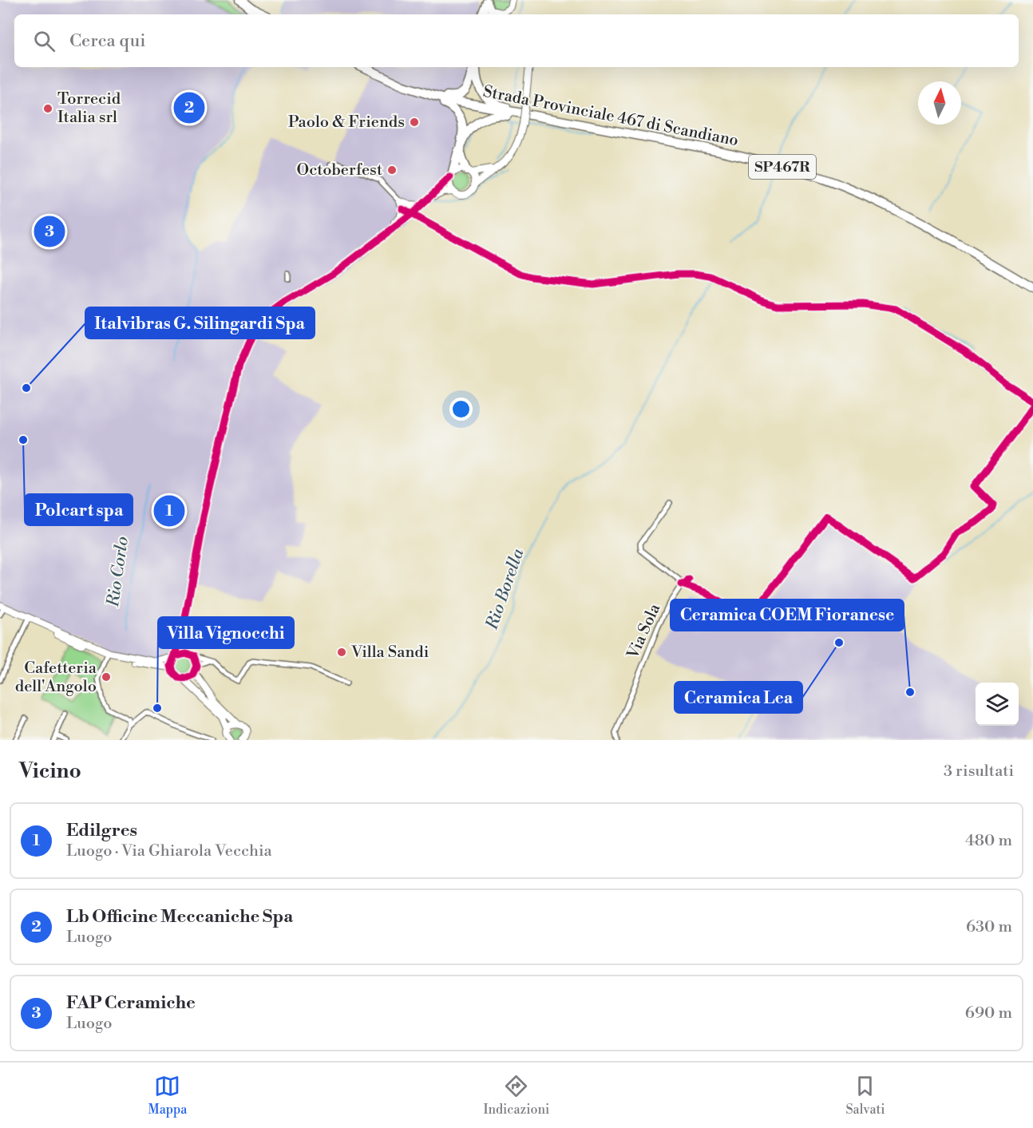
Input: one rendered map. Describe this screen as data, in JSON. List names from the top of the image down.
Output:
{
  "streets": {
    "highway": ["Strada Provinciale 467 di Scandiano", "SP467R"],
    "street": ["Via Sola"]
  },
  "water": ["Rio Corlo", "Rio Borella"],
  "places": [
    "Torrecid Italia srl",
    "Paolo & Friends",
    "Octoberfest",
    "Italvibras G. Silingardi Spa",
    "Polcart spa",
    "Ceramica Lea",
    "Villa Sandi",
    "Cafetteria dell'Angolo",
    "Ceramica COEM Fioranese",
    "Villa Vignocchi"
  ],
  "north": "top",
  "page": {
    "search": "Cerca qui",
    "pins": ["2", "3", "1"],
    "heading": ["Vicino", "3 risultati"],
    "list": [
      {
        "mark": "1",
        "name": "Edilgres",
        "note": "Luogo · Via Ghiarola Vecchia",
        "value": "480 m"
      },
      {
        "mark": "2",
        "name": "Lb Officine Meccaniche Spa",
        "note": "Luogo",
        "value": "630 m"
      },
      {
        "mark": "3",
        "name": "FAP Ceramiche",
        "note": "Luogo",
        "value": "690 m"
      }
    ],
    "nav": ["Mappa", "Indicazioni", "Salvati"]
  }
}
